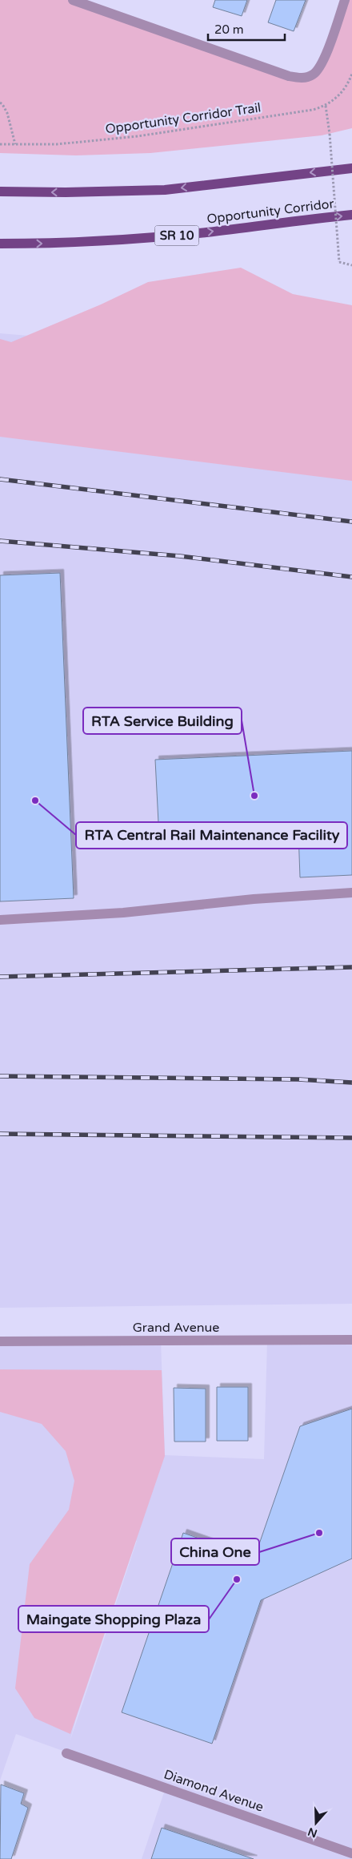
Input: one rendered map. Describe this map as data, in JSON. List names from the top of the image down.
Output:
{
  "streets": {
    "main road": ["Opportunity Corridor", "SR 10"],
    "street": ["Grand Avenue", "Diamond Avenue"],
    "path": ["Opportunity Corridor Trail"]
  },
  "places": [
    "RTA Service Building",
    "RTA Central Rail Maintenance Facility",
    "China One",
    "Maingate Shopping Plaza"
  ],
  "scale_bar": "20 m",
  "north": "bottom"
}
